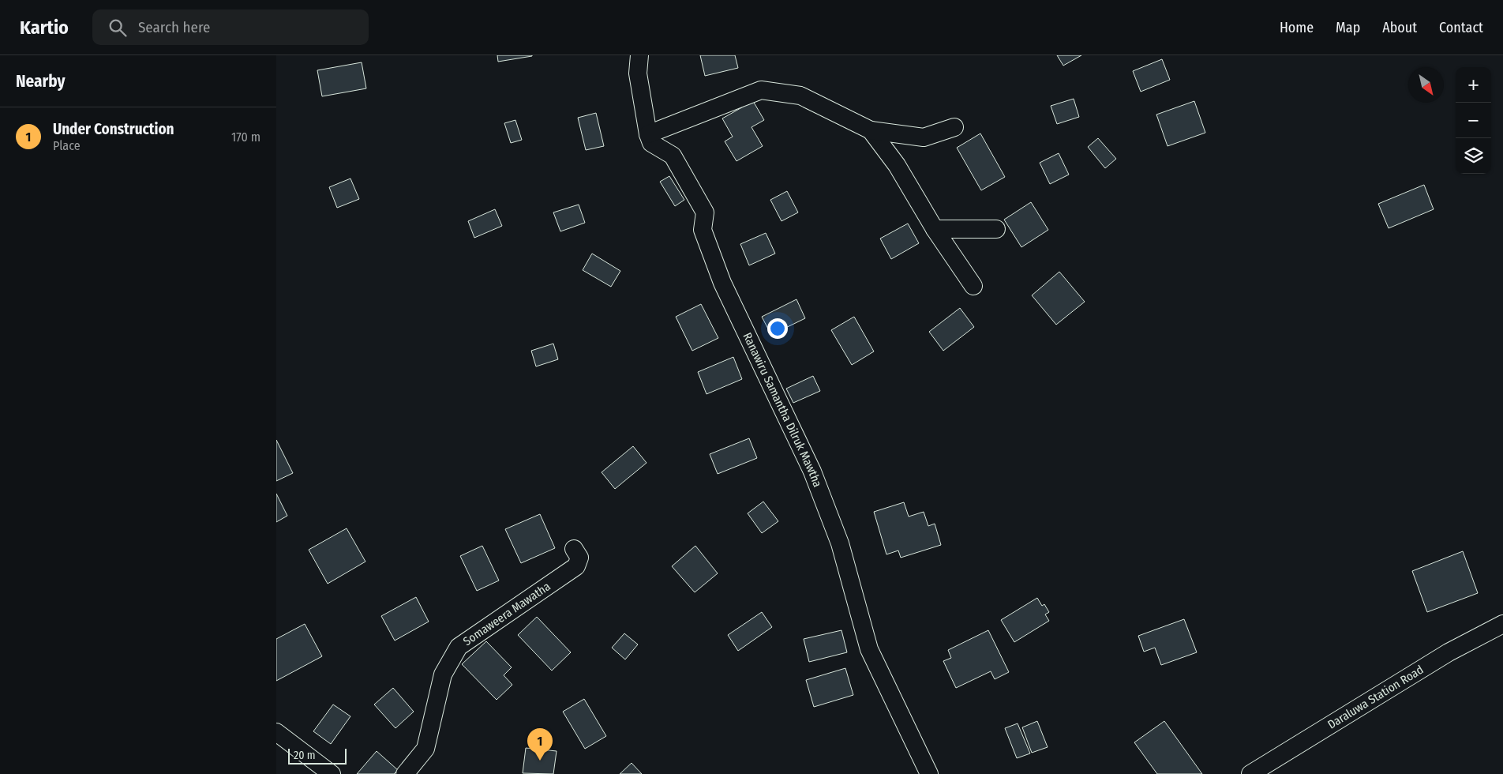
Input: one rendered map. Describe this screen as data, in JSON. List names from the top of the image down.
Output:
{
  "streets": {
    "street": ["Ranawiru Samantha Dilruk Mawtha", "Somaweera Mawatha", "Daraluwa Station Road"]
  },
  "scale_bar": "20 m",
  "north": "bottom right",
  "page": {
    "header": "Kartio",
    "search": "Search here",
    "nav": [
      "Home",
      "Map",
      "About",
      "Contact"
    ],
    "heading": "Nearby",
    "map_buttons": ["+", "−"],
    "list": [
      {
        "mark": "1",
        "name": "Under Construction",
        "note": "Place",
        "value": "170 m"
      }
    ],
    "pins": "1",
    "scale": "20 m"
  }
}
